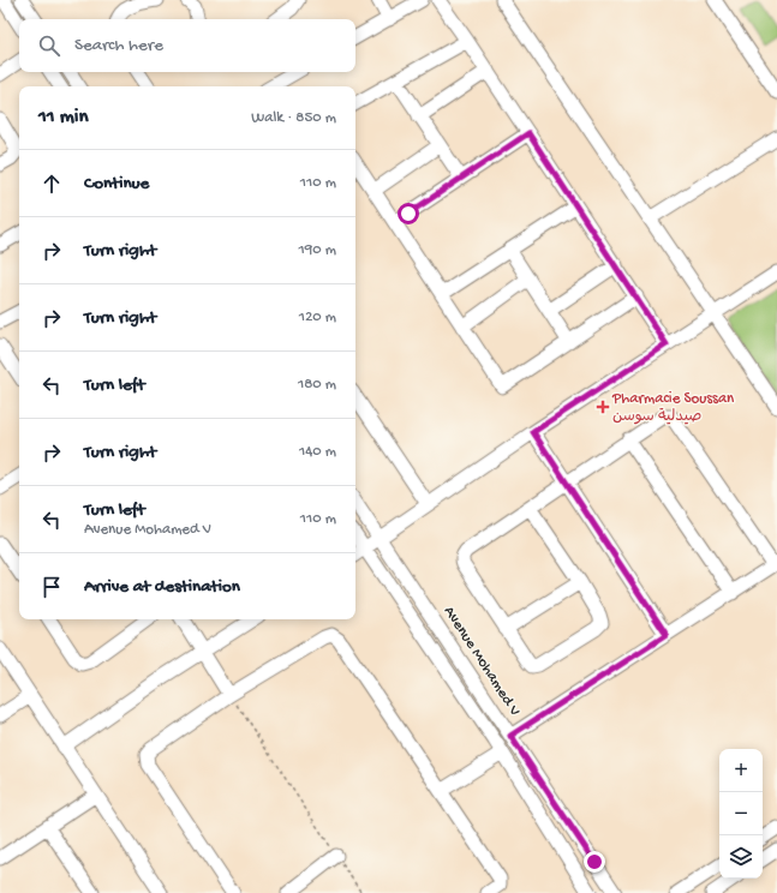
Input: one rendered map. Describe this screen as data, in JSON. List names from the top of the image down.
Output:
{
  "streets": {
    "street": ["Avenue Mohamed V"]
  },
  "places": {
    "health": ["Pharmacie Soussan صيدلية سوسن"]
  },
  "page": {
    "search": "Search here",
    "heading": ["11 min", "Walk · 850 m"],
    "list": [
      ["Continue", "110 m"],
      ["Turn right", "190 m"],
      ["Turn right", "120 m"],
      ["Turn left", "180 m"],
      ["Turn right", "140 m"],
      ["Turn left", "Avenue Mohamed V", "110 m"],
      "Arrive at destination"
    ],
    "map_buttons": ["+", "−"]
  }
}
